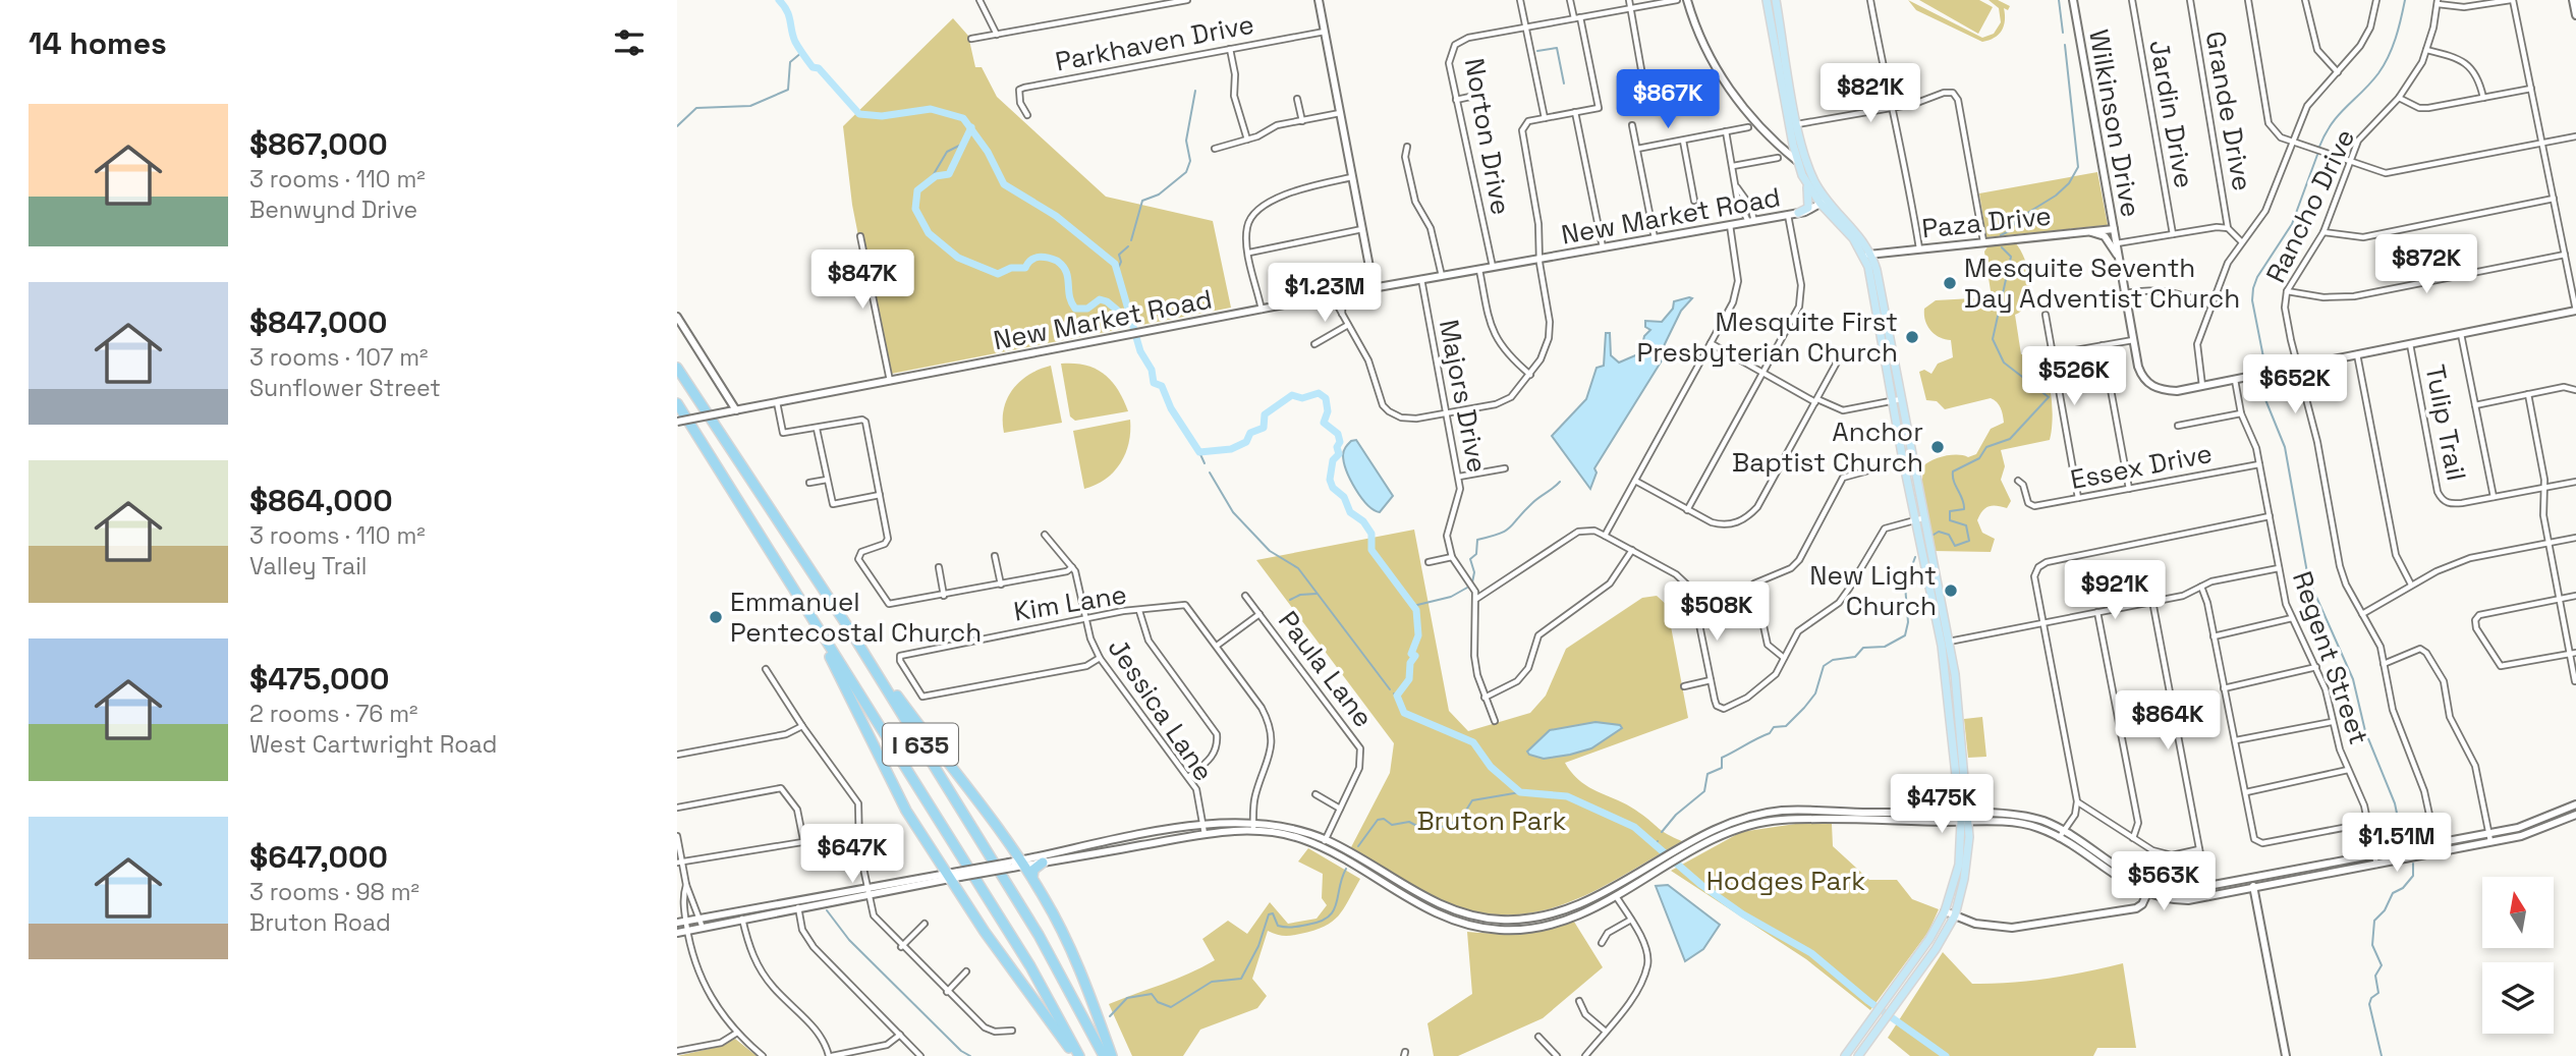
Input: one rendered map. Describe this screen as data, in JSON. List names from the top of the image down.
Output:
{
  "streets": {
    "highway": ["I 635"],
    "main road": ["Wilkinson Drive", "New Market Road", "Paza Drive"],
    "street": [
      "Parkhaven Drive",
      "Grande Drive",
      "Jardin Drive",
      "Norton Drive",
      "Rancho Drive",
      "Majors Drive",
      "Tulip Trail",
      "Essex Drive",
      "Kim Lane",
      "Regent Street",
      "Paula Lane",
      "Jessica Lane"
    ]
  },
  "crossings": [
    ["Wilkinson Drive", "Paza Drive"],
    ["Norton Drive", "New Market Road"],
    ["New Market Road", "Majors Drive"],
    ["Essex Drive", "Regent Street"],
    ["Kim Lane", "Jessica Lane"]
  ],
  "parks": ["Bruton Park", "Hodges Park"],
  "places": [
    "Mesquite Seventh Day Adventist Church",
    "Mesquite First Presbyterian Church",
    "Anchor Baptist Church",
    "New Light Church",
    "Emmanuel Pentecostal Church"
  ],
  "north": "top",
  "page": {
    "heading": "14 homes",
    "price": [
      "$821K",
      "$867K",
      "$872K",
      "$847K",
      "$1.23M",
      "$526K",
      "$652K",
      "$921K",
      "$508K",
      "$864K",
      "$475K",
      "$1.51M",
      "$647K",
      "$563K"
    ],
    "list": [
      {
        "name": "$867,000",
        "note": "3 rooms · 110 m² · Benwynd Drive"
      },
      {
        "name": "$847,000",
        "note": "3 rooms · 107 m² · Sunflower Street"
      },
      {
        "name": "$864,000",
        "note": "3 rooms · 110 m² · Valley Trail"
      },
      {
        "name": "$475,000",
        "note": "2 rooms · 76 m² · West Cartwright Road"
      },
      {
        "name": "$647,000",
        "note": "3 rooms · 98 m² · Bruton Road"
      }
    ]
  }
}
